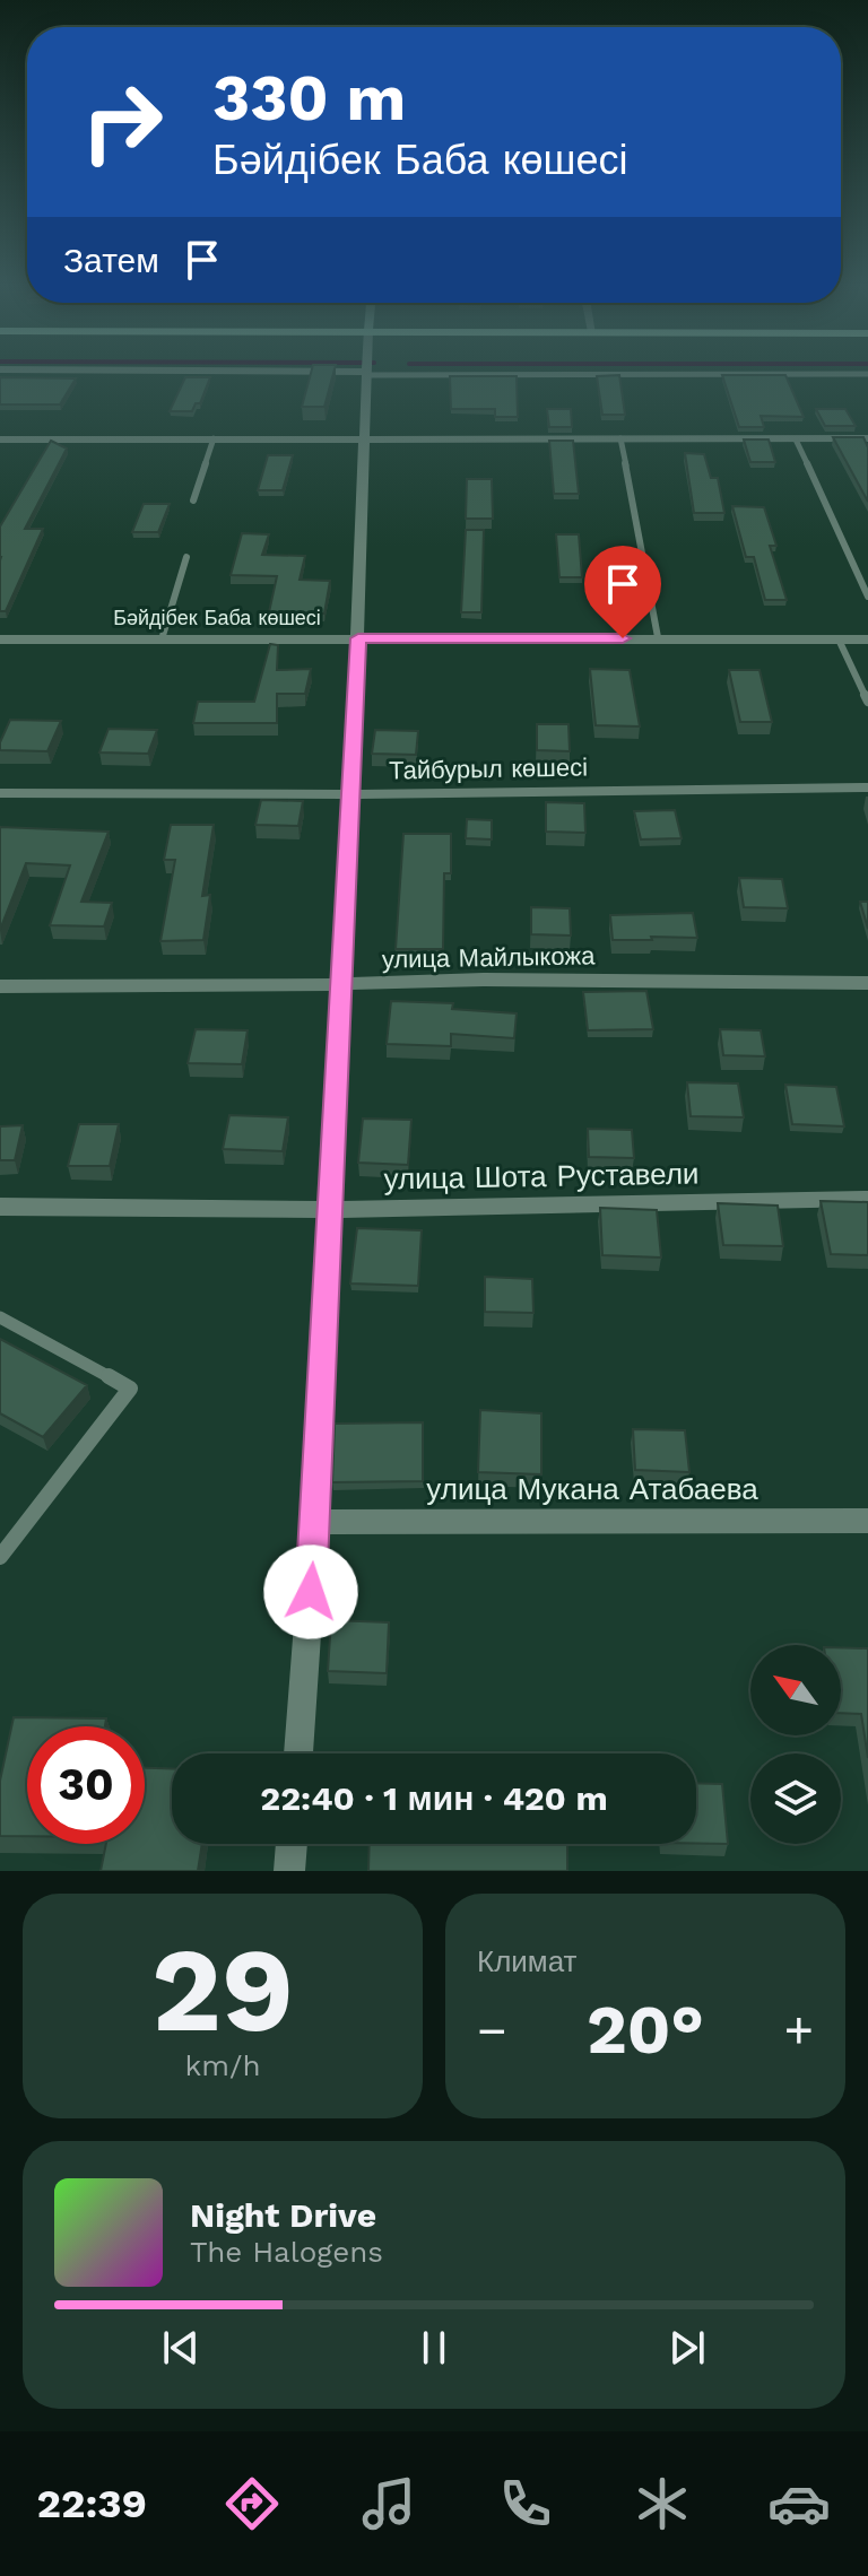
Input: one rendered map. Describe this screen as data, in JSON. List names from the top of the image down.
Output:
{
  "streets": {
    "street": [
      "Бәйдібек Баба көшесі",
      "Тайбурыл көшесі",
      "улица Майлыкожа",
      "улица Шота Руставели",
      "улица Мукана Атабаева"
    ]
  },
  "north": "top left",
  "page": {
    "turn": ["330 m", "Бәйдібек Баба көшесі"],
    "then": "Затем",
    "limit": "30",
    "trip": "22:40 · 1 мин · 420 m",
    "tile": [
      ["29", "km/h"],
      "Климат"
    ],
    "heat": ["−", "20°", "+"],
    "song": ["Night Drive", "The Halogens"],
    "tabs": "22:39"
  }
}
